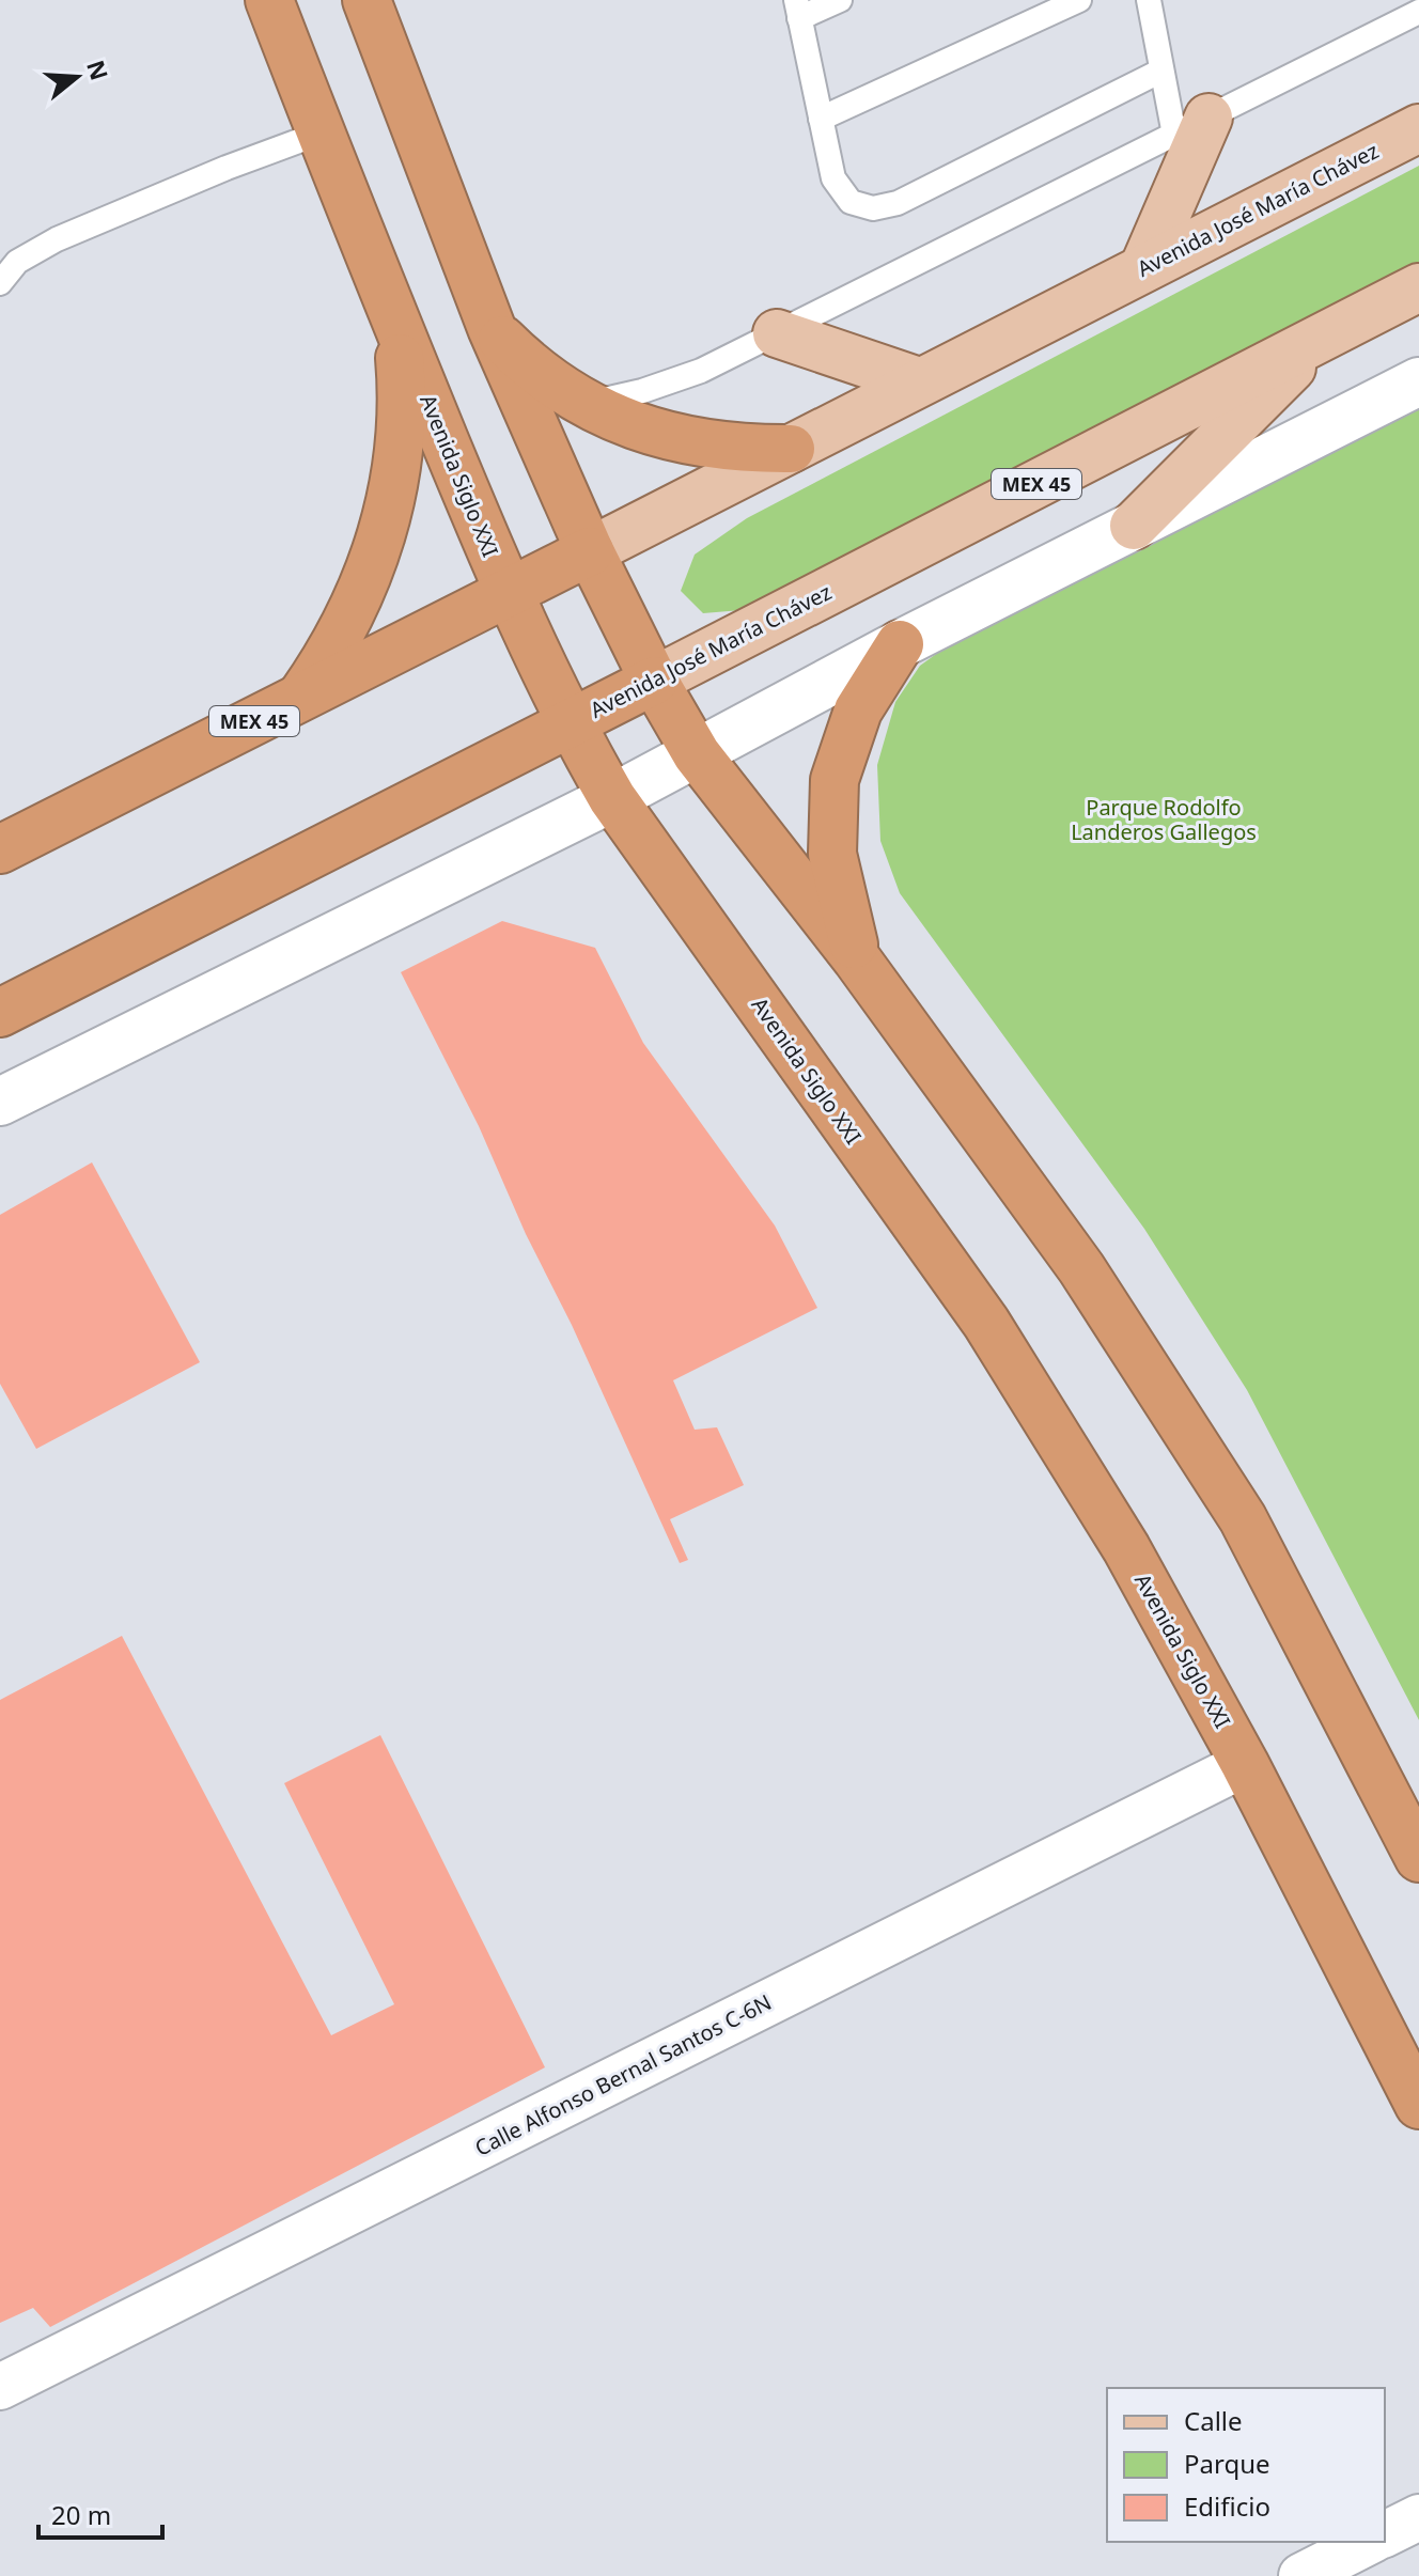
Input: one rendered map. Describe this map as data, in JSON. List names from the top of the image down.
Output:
{
  "streets": {
    "highway": ["Avenida José María Chávez", "Avenida Siglo XXI", "MEX 45"],
    "street": ["Calle Alfonso Bernal Santos C-6N"]
  },
  "crossings": [
    ["Avenida José María Chávez", "Avenida Siglo XXI"],
    ["Avenida Siglo XXI", "Calle Alfonso Bernal Santos C-6N"]
  ],
  "parks": ["Parque Rodolfo Landeros Gallegos"],
  "legend": ["Calle", "Parque", "Edificio"],
  "scale_bar": "20 m",
  "north": "right"
}
